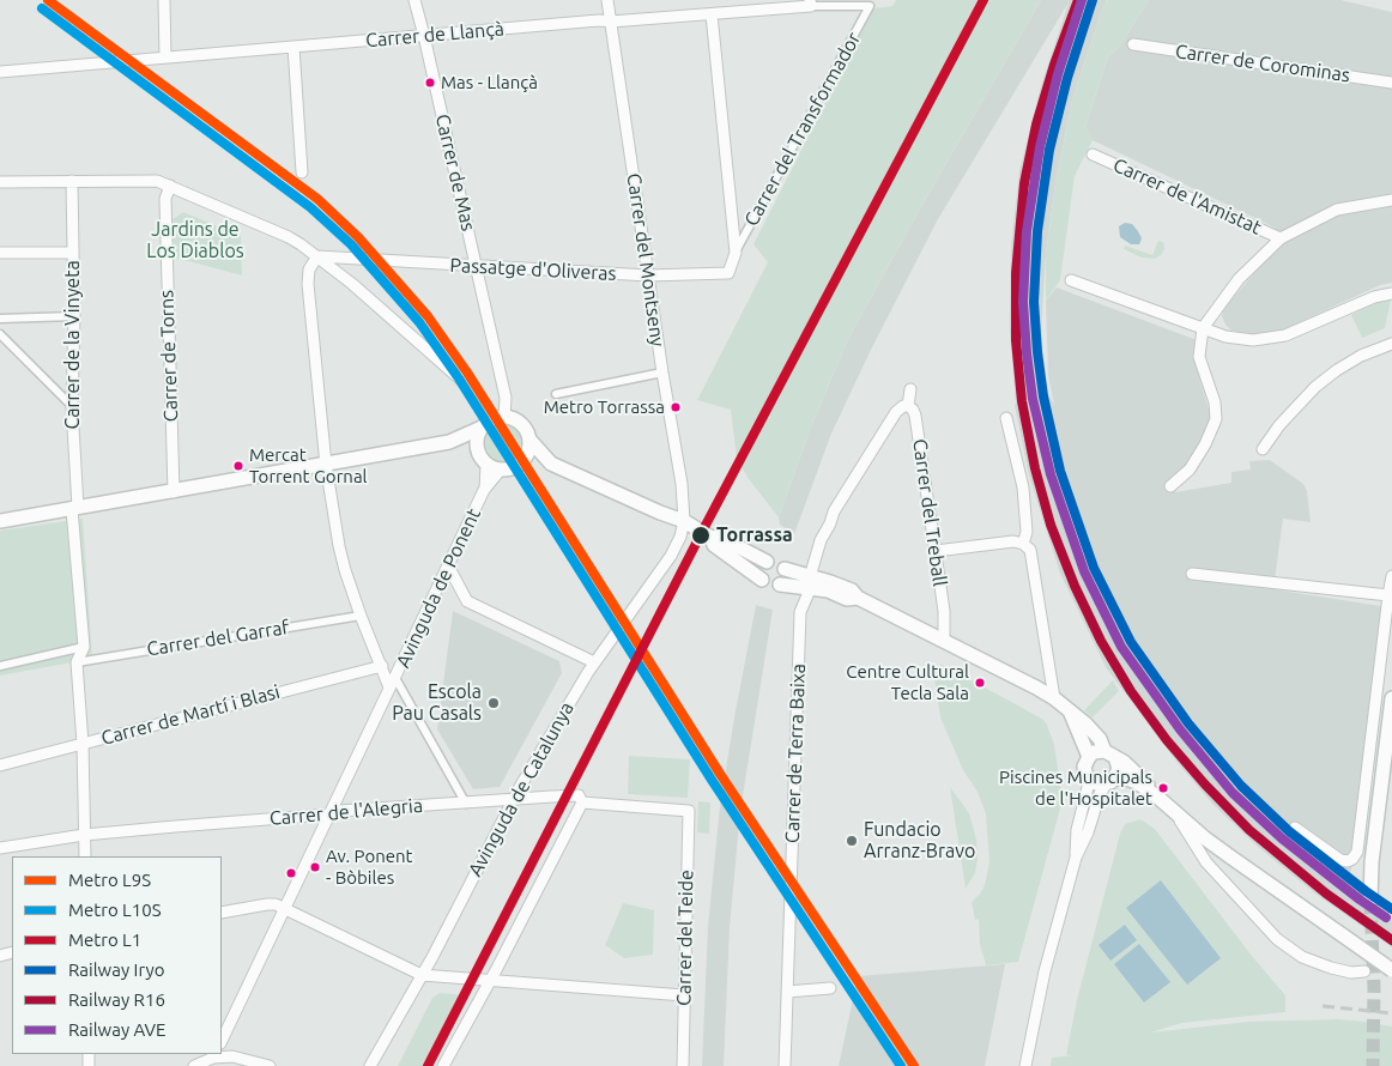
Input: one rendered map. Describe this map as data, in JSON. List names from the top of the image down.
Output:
{
  "streets": {
    "street": [
      "Carrer de Llançà",
      "Carrer de Corominas",
      "Carrer del Transformador",
      "Carrer de Mas",
      "Carrer de l'Amistat",
      "Carrer del Montseny",
      "Passatge d'Oliveras",
      "Carrer de la Vinyeta",
      "Carrer de Torns",
      "Carrer del Treball",
      "Avinguda de Ponent",
      "Carrer del Garraf",
      "Carrer de Martí i Blasi",
      "Carrer de Terra Baixa",
      "Avinguda de Catalunya",
      "Carrer de l'Alegria",
      "Carrer del Teide"
    ]
  },
  "crossings": [
    ["Carrer de Llançà", "Carrer del Transformador"],
    ["Carrer de Llançà", "Carrer de Mas"],
    ["Carrer de Llançà", "Carrer del Montseny"],
    ["Carrer del Transformador", "Passatge d'Oliveras"],
    ["Carrer de Mas", "Passatge d'Oliveras"],
    ["Carrer de Mas", "Avinguda de Ponent"],
    ["Carrer del Montseny", "Passatge d'Oliveras"],
    ["Carrer del Montseny", "Avinguda de Catalunya"],
    ["Carrer del Treball", "Carrer de Terra Baixa"],
    ["Avinguda de Ponent", "Carrer de l'Alegria"],
    ["Avinguda de Catalunya", "Carrer de l'Alegria"],
    ["Carrer de l'Alegria", "Carrer del Teide"]
  ],
  "parks": ["Jardins de Los Diablos"],
  "places": [
    "Mas - Llançà",
    "Metro Torrassa",
    "Mercat Torrent Gornal",
    "Torrassa",
    "Centre Cultural Tecla Sala",
    "Escola Pau Casals",
    "Piscines Municipals de l'Hospitalet",
    "Fundacio Arranz-Bravo",
    "Av. Ponent - Bòbiles"
  ],
  "lines": [
    "metro line L9S",
    "metro line L1",
    "rail line Iryo",
    "rail line R16",
    "rail line AVE",
    "metro line L10S"
  ],
  "legend": [
    "Metro L9S",
    "Metro L10S",
    "Metro L1",
    "Railway Iryo",
    "Railway R16",
    "Railway AVE"
  ]
}
